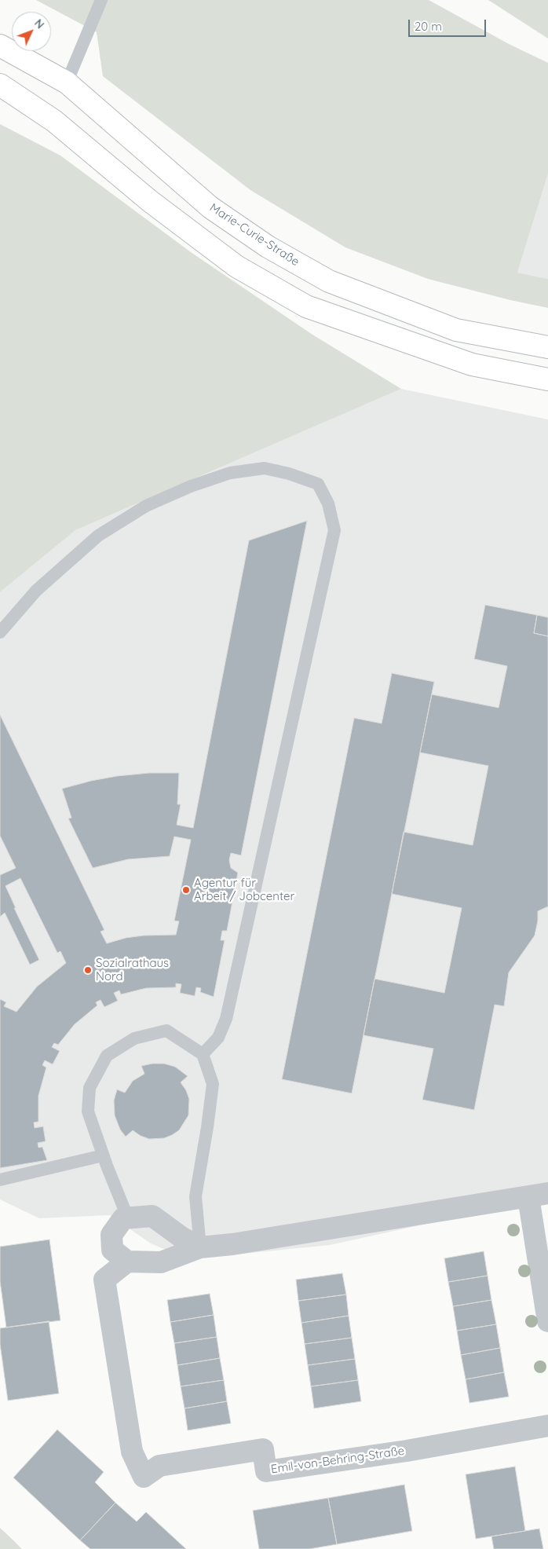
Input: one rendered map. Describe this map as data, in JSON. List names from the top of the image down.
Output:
{
  "streets": {
    "main road": ["Marie-Curie-Straße"],
    "street": ["Emil-von-Behring-Straße"]
  },
  "places": ["Agentur für Arbeit / Jobcenter", "Sozialrathaus Nord"],
  "scale_bar": "20 m",
  "north": "top right"
}
